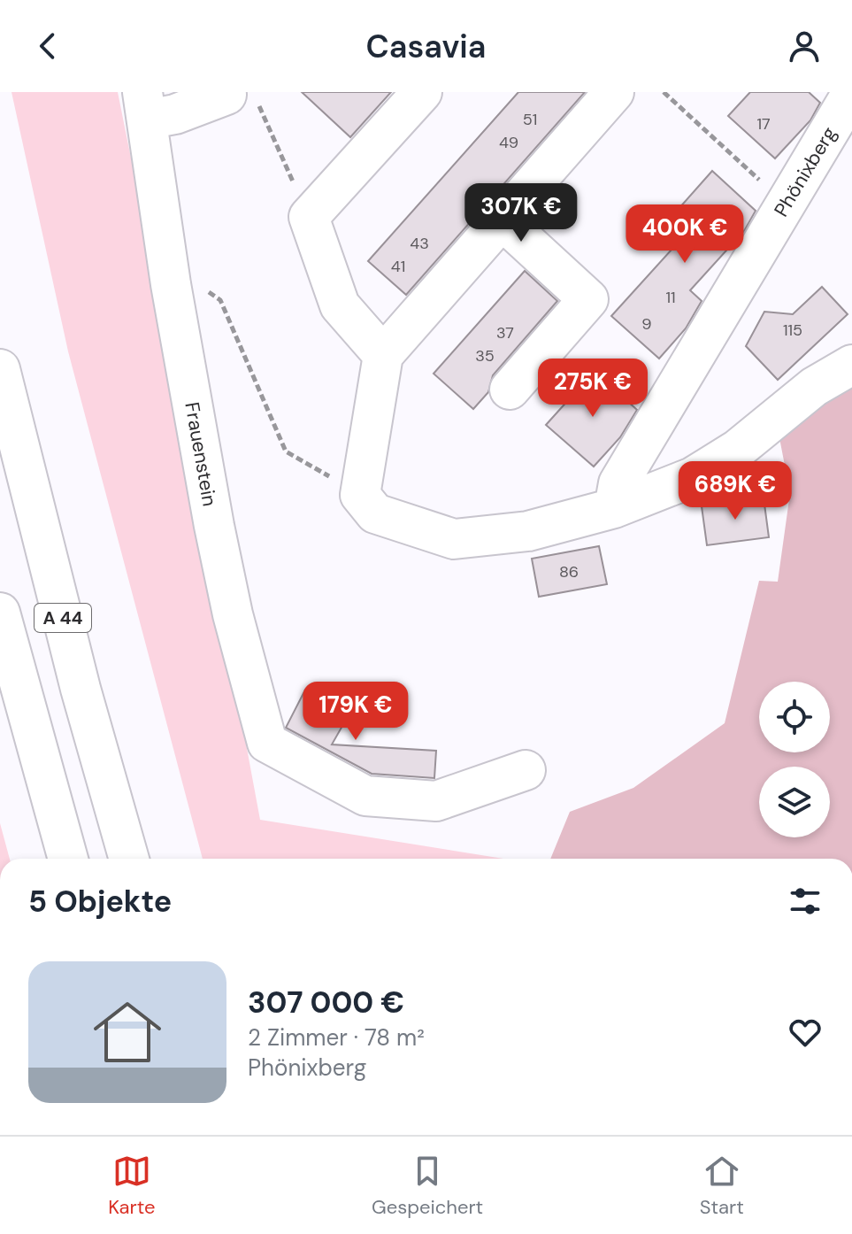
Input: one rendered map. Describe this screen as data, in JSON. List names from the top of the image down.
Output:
{
  "streets": {
    "main road": ["Phönixberg", "Frauenstein", "A 44"]
  },
  "house_numbers": [
    "51",
    "17",
    "49",
    "43",
    "41",
    "11",
    "9",
    "115",
    "37",
    "35",
    "86"
  ],
  "page": {
    "header": "Casavia",
    "price": [
      "307K €",
      "400K €",
      "275K €",
      "689K €",
      "179K €"
    ],
    "heading": "5 Objekte",
    "list": [
      {
        "name": "307 000 €",
        "note": "2 Zimmer · 78 m² · Phönixberg"
      }
    ],
    "tabs": ["Karte", "Gespeichert", "Start"]
  }
}
